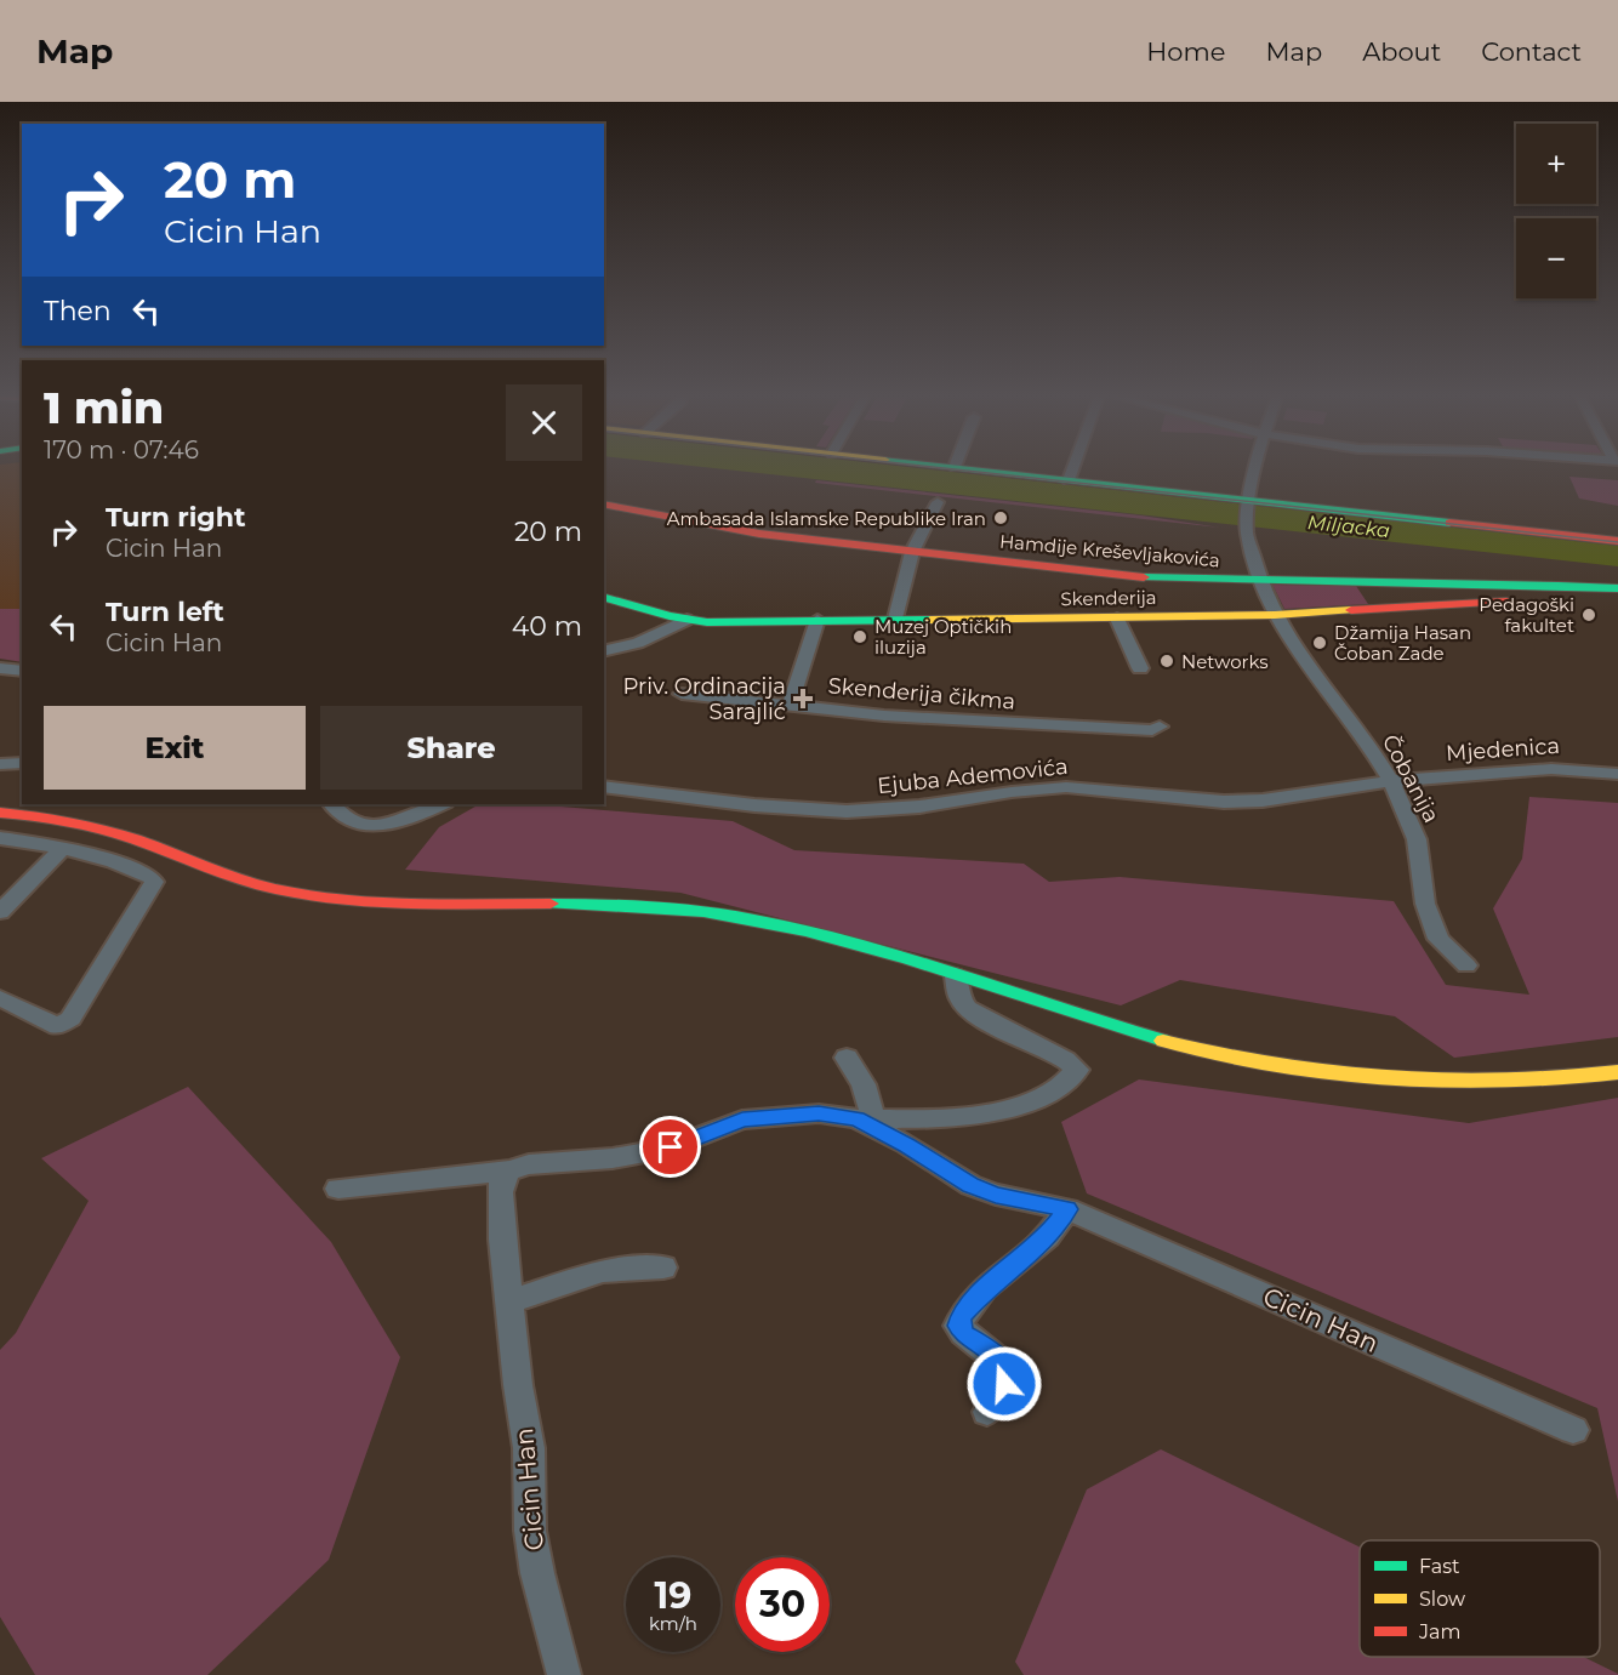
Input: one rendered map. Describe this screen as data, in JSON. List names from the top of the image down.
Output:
{
  "streets": {
    "main road": ["Hamdije Kreševljakovića", "Skenderija"],
    "street": [
      "Skenderija čikma",
      "Mjedenica",
      "Ejuba Ademovića",
      "Čobanija",
      "Cicin Han"
    ]
  },
  "crossings": [
    ["Hamdije Kreševljakovića", "Čobanija"],
    ["Skenderija", "Čobanija"],
    ["Mjedenica", "Ejuba Ademovića"],
    ["Mjedenica", "Čobanija"],
    ["Ejuba Ademovića", "Čobanija"]
  ],
  "water": ["Miljacka"],
  "places": {
    "other": [
      "Ambasada Islamske Republike Iran",
      "Pedagoški fakultet",
      "Muzej Optičkih iluzija",
      "Džamija Hasan Čoban Zade",
      "Networks"
    ],
    "health": ["Priv. Ordinacija Sarajlić"]
  },
  "legend": ["Fast", "Slow", "Jam"],
  "page": {
    "header": "Map",
    "nav": [
      "Home",
      "Map",
      "About",
      "Contact"
    ],
    "map_buttons": ["+", "−"],
    "turn": ["20 m", "Cicin Han"],
    "then": "Then",
    "heading": ["1 min", "170 m · 07:46"],
    "list": [
      {
        "name": "Turn right",
        "note": "Cicin Han",
        "value": "20 m"
      },
      {
        "name": "Turn left",
        "note": "Cicin Han",
        "value": "40 m"
      }
    ],
    "buttons": ["Exit", "Share"],
    "speed": "19 km/h",
    "limit": "30"
  }
}
